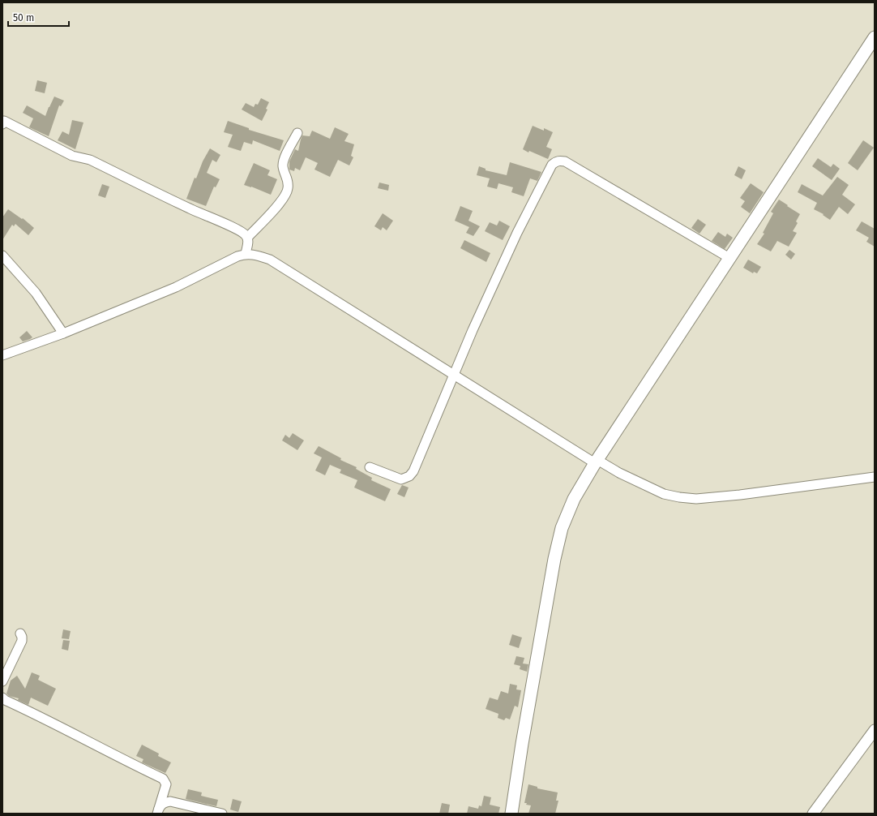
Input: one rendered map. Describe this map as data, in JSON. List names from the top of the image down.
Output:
{
  "scale_bar": "50 m"
}
